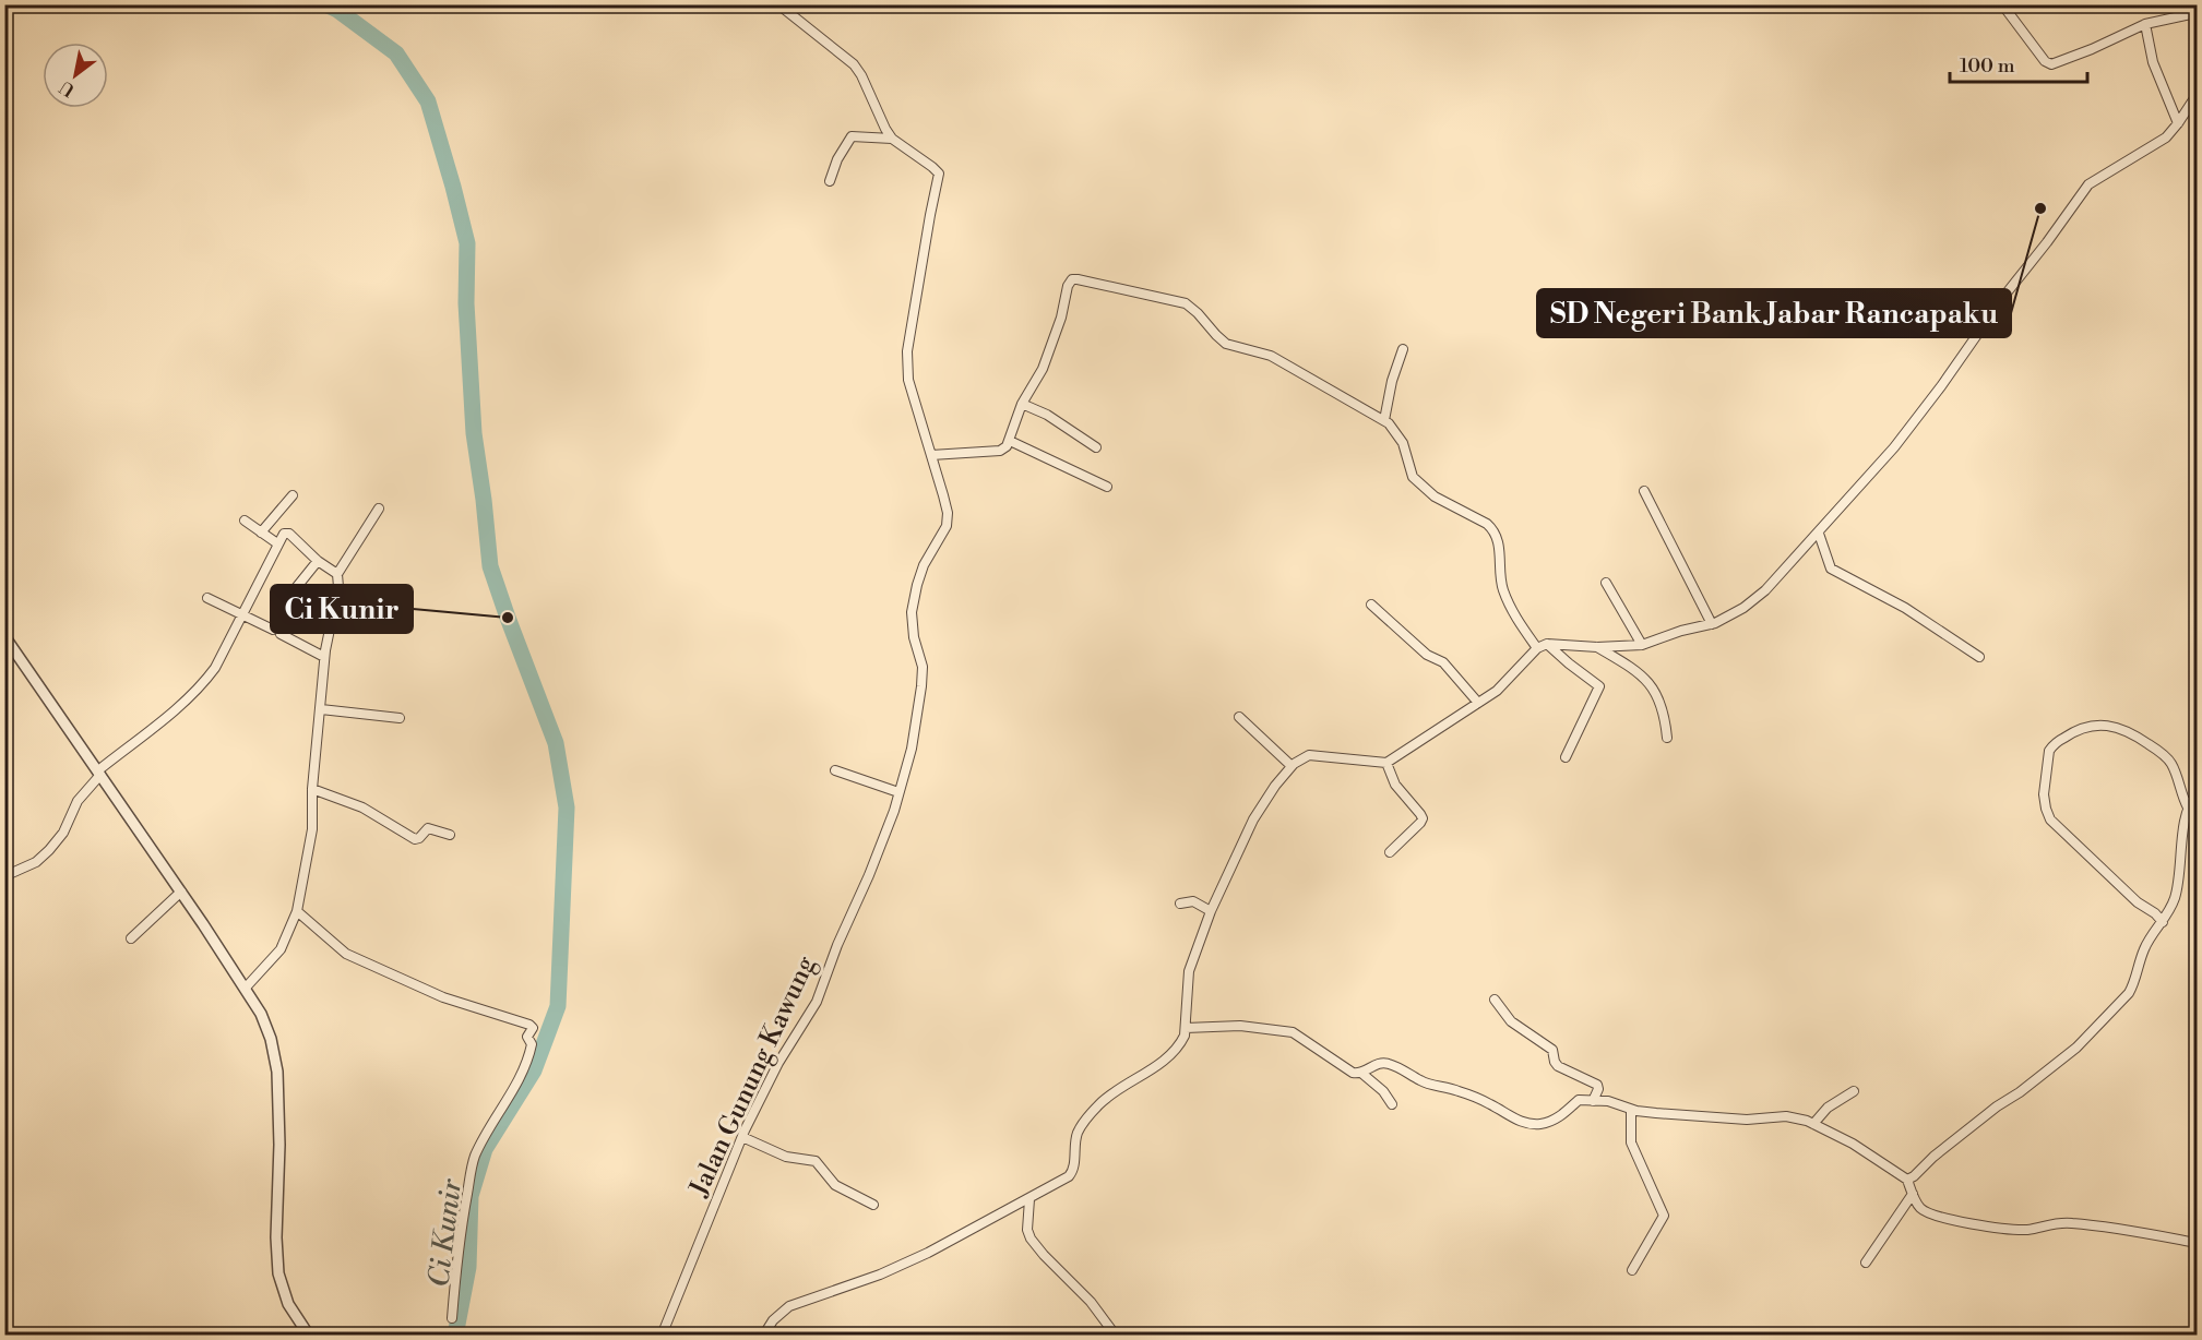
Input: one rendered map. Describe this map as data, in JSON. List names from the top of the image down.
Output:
{
  "streets": {
    "street": ["Jalan Gunung Kawung"]
  },
  "water": ["Ci Kunir"],
  "places": ["SD Negeri Bank Jabar Rancapaku", "Ci Kunir"],
  "scale_bar": "100 m",
  "north": "bottom left"
}
